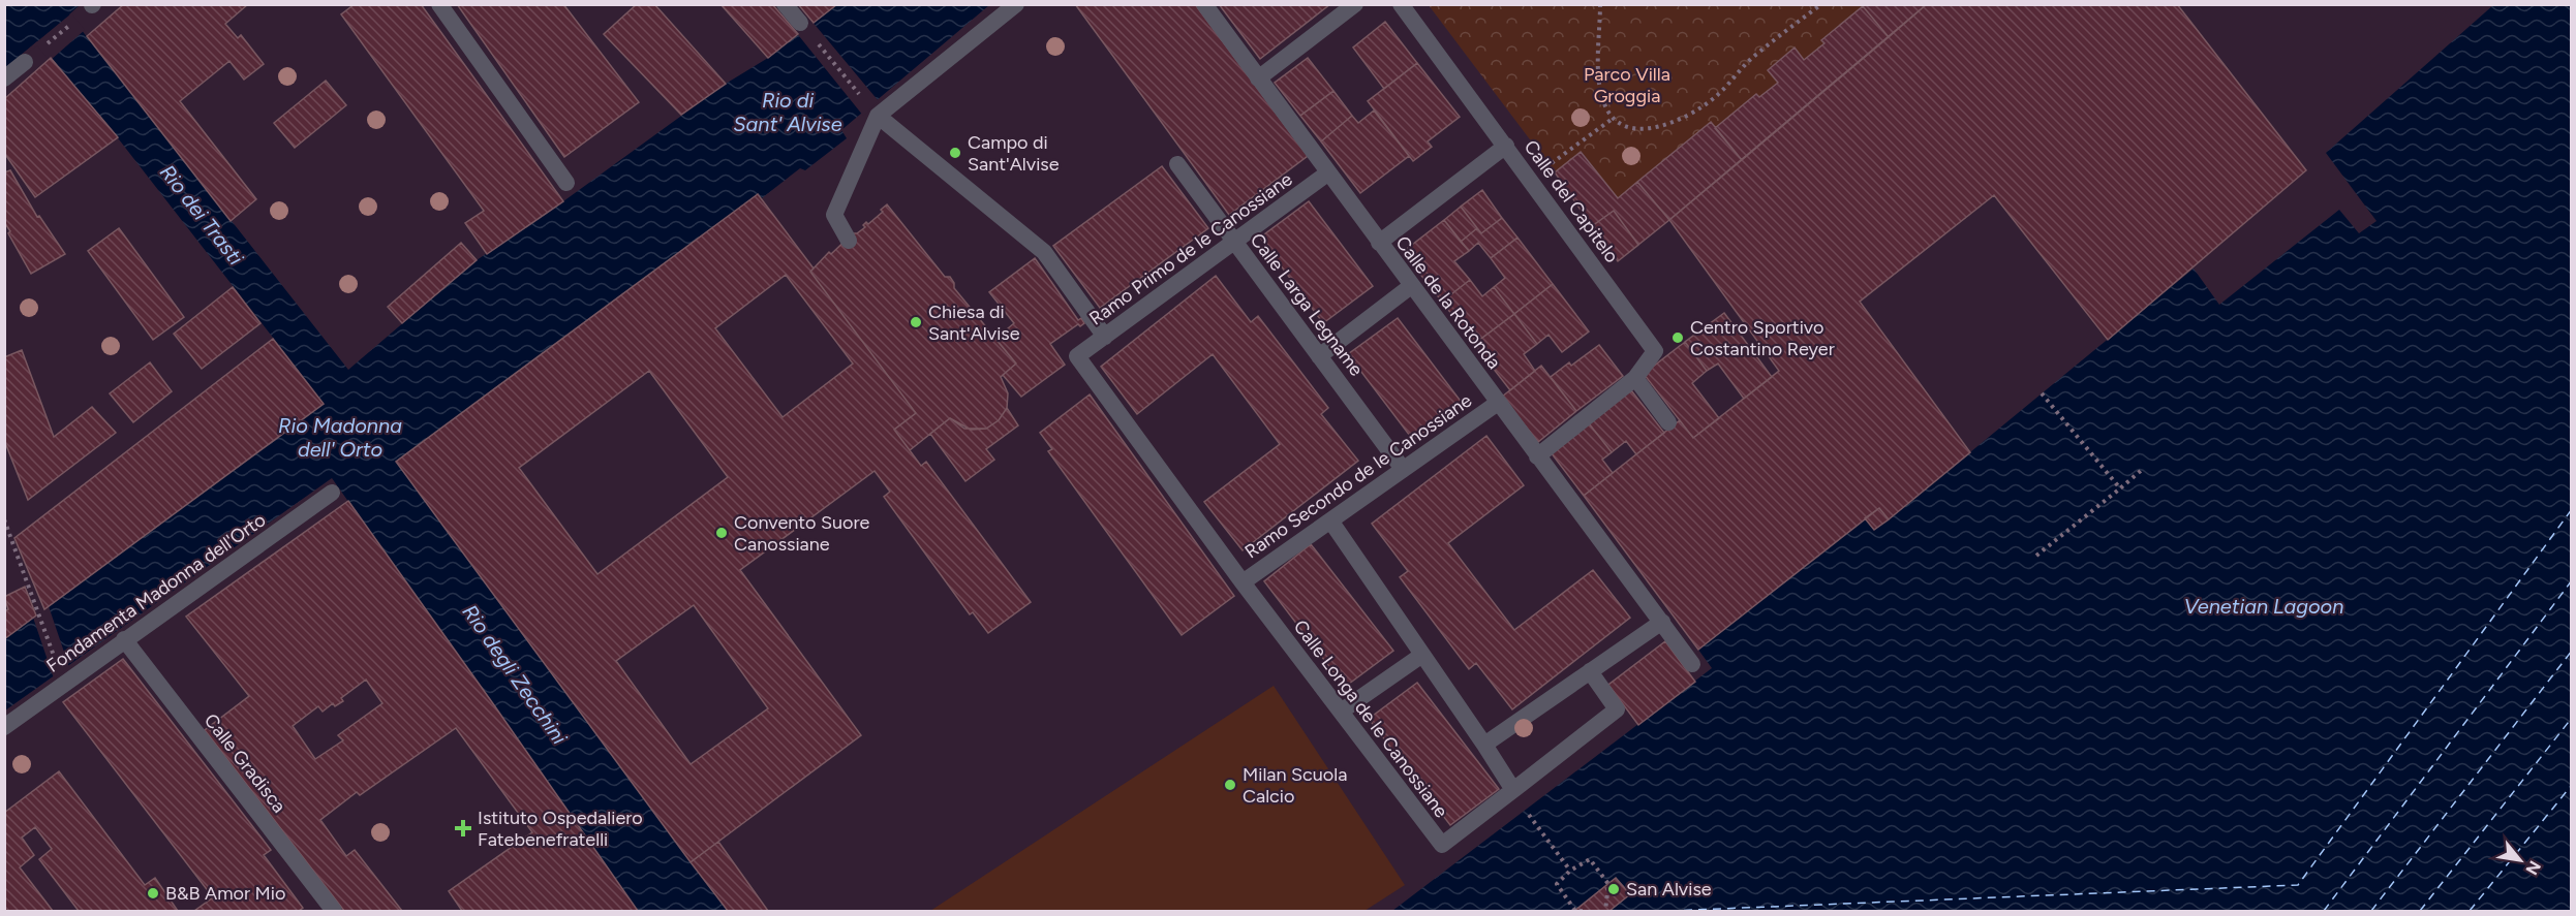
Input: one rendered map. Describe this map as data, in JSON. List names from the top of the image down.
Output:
{
  "streets": {
    "street": [
      "Calle del Capitelo",
      "Ramo Primo de le Canossiane",
      "Calle de la Rotonda",
      "Calle Larga Legname",
      "Ramo Secondo de le Canossiane",
      "Fondamenta Madonna dell'Orto",
      "Calle Longa de le Canossiane",
      "Calle Gradisca"
    ]
  },
  "crossings": [
    ["Ramo Primo de le Canossiane", "Calle de la Rotonda"],
    ["Ramo Primo de le Canossiane", "Calle Larga Legname"],
    ["Ramo Primo de le Canossiane", "Calle Longa de le Canossiane"],
    ["Calle de la Rotonda", "Ramo Secondo de le Canossiane"],
    ["Calle Larga Legname", "Ramo Secondo de le Canossiane"],
    ["Ramo Secondo de le Canossiane", "Calle Longa de le Canossiane"],
    ["Fondamenta Madonna dell'Orto", "Calle Gradisca"]
  ],
  "water": [
    "Rio di Sant' Alvise",
    "Rio dei Trasti",
    "Rio Madonna dell' Orto",
    "Venetian Lagoon",
    "Rio degli Zecchini"
  ],
  "parks": ["Parco Villa Groggia"],
  "places": {
    "other": [
      "Campo di Sant'Alvise",
      "Chiesa di Sant'Alvise",
      "Centro Sportivo Costantino Reyer",
      "Convento Suore Canossiane",
      "Milan Scuola Calcio",
      "San Alvise",
      "B&B Amor Mio"
    ],
    "health": ["Istituto Ospedaliero Fatebenefratelli"]
  },
  "north": "bottom right"
}
